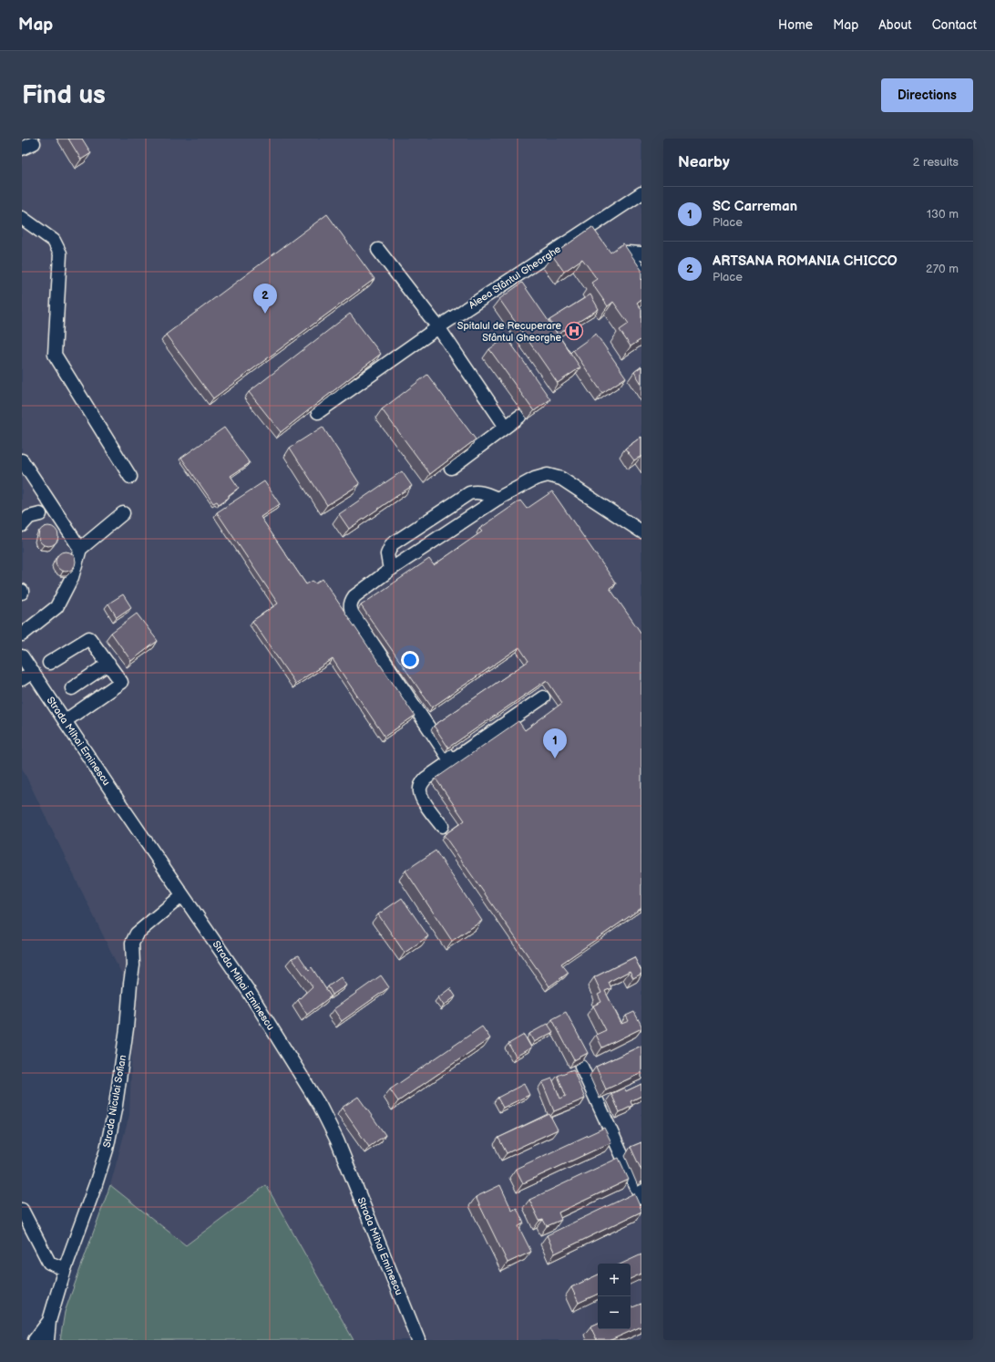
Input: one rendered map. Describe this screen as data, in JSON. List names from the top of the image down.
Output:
{
  "streets": {
    "street": ["Aleea Sfântul Gheorghe", "Strada Mihai Eminescu", "Strada Niculai Sofian"]
  },
  "crossings": [
    ["Strada Mihai Eminescu", "Strada Niculai Sofian"]
  ],
  "places": {
    "hospital": ["Spitalul de Recuperare Sfântul Gheorghe"]
  },
  "page": {
    "header": "Map",
    "nav": [
      "Home",
      "Map",
      "About",
      "Contact"
    ],
    "buttons": "Directions",
    "title": "Find us",
    "heading": ["Nearby", "2 results"],
    "list": [
      {
        "mark": "1",
        "name": "SC Carreman",
        "note": "Place",
        "value": "130 m"
      },
      {
        "mark": "2",
        "name": "ARTSANA ROMANIA CHICCO",
        "note": "Place",
        "value": "270 m"
      }
    ],
    "pins": ["2", "1"],
    "map_buttons": ["+", "−"]
  }
}
